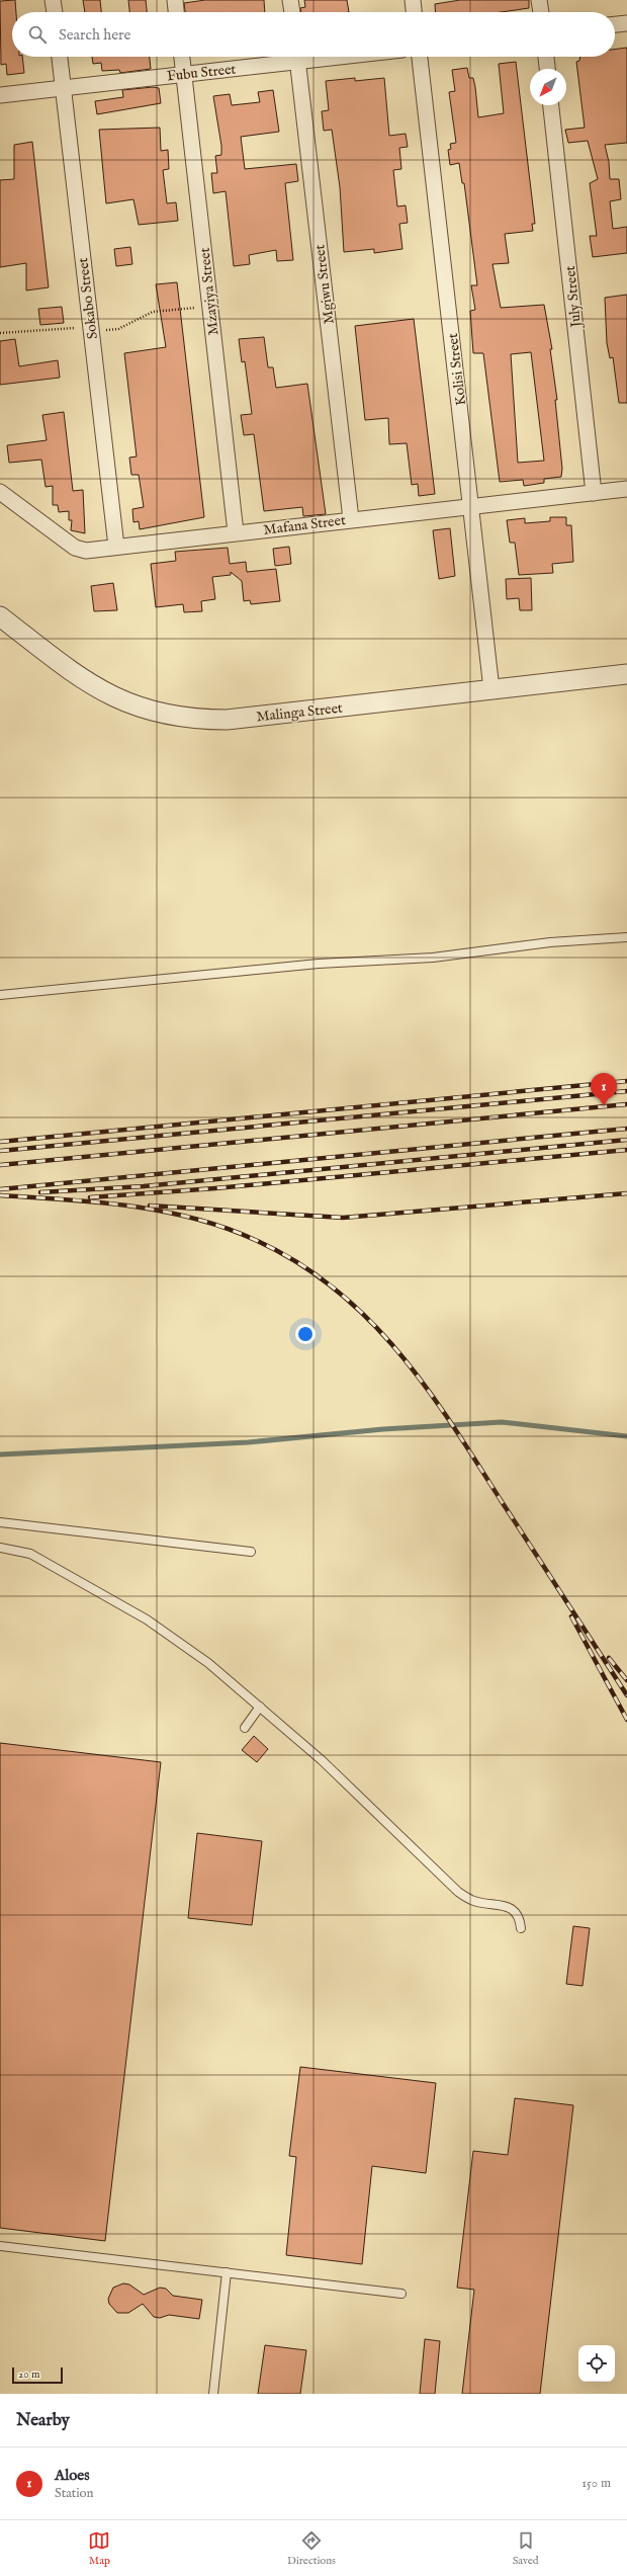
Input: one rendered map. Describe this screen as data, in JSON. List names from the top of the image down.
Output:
{
  "streets": {
    "street": [
      "Fubu Street",
      "Mgiwu Street",
      "Mzayiya Street",
      "July Street",
      "Sokabo Street",
      "Kolisi Street",
      "Mafana Street",
      "Malinga Street"
    ]
  },
  "crossings": [
    ["Fubu Street", "Mzayiya Street"],
    ["Fubu Street", "Sokabo Street"],
    ["Mgiwu Street", "Mafana Street"],
    ["Mzayiya Street", "Mafana Street"],
    ["July Street", "Mafana Street"],
    ["Sokabo Street", "Mafana Street"],
    ["Kolisi Street", "Mafana Street"],
    ["Kolisi Street", "Malinga Street"]
  ],
  "scale_bar": "20 m",
  "north": "bottom left",
  "page": {
    "search": "Search here",
    "pins": "1",
    "scale": "20 m",
    "heading": "Nearby",
    "list": [
      {
        "mark": "1",
        "name": "Aloes",
        "note": "Station",
        "value": "150 m"
      }
    ],
    "nav": ["Map", "Directions", "Saved"]
  }
}
